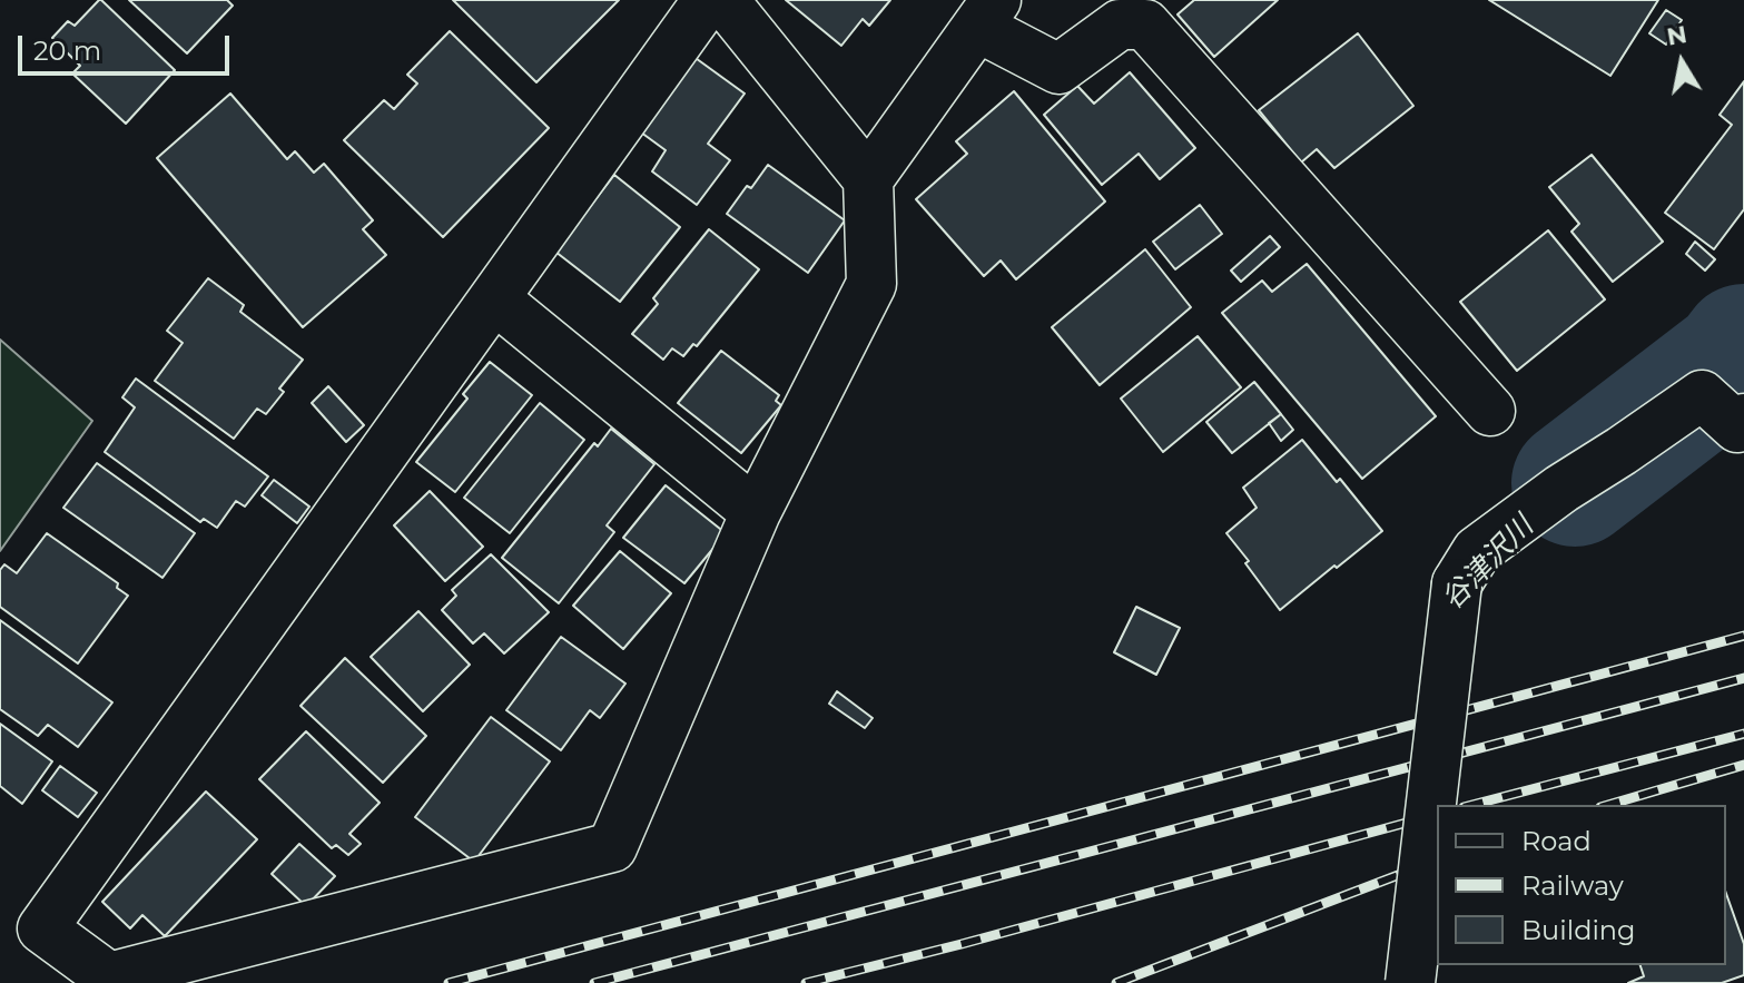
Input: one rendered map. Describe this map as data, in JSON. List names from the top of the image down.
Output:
{
  "water": ["谷津沢川"],
  "legend": ["Road", "Railway", "Building"],
  "scale_bar": "20 m",
  "north": "top"
}
